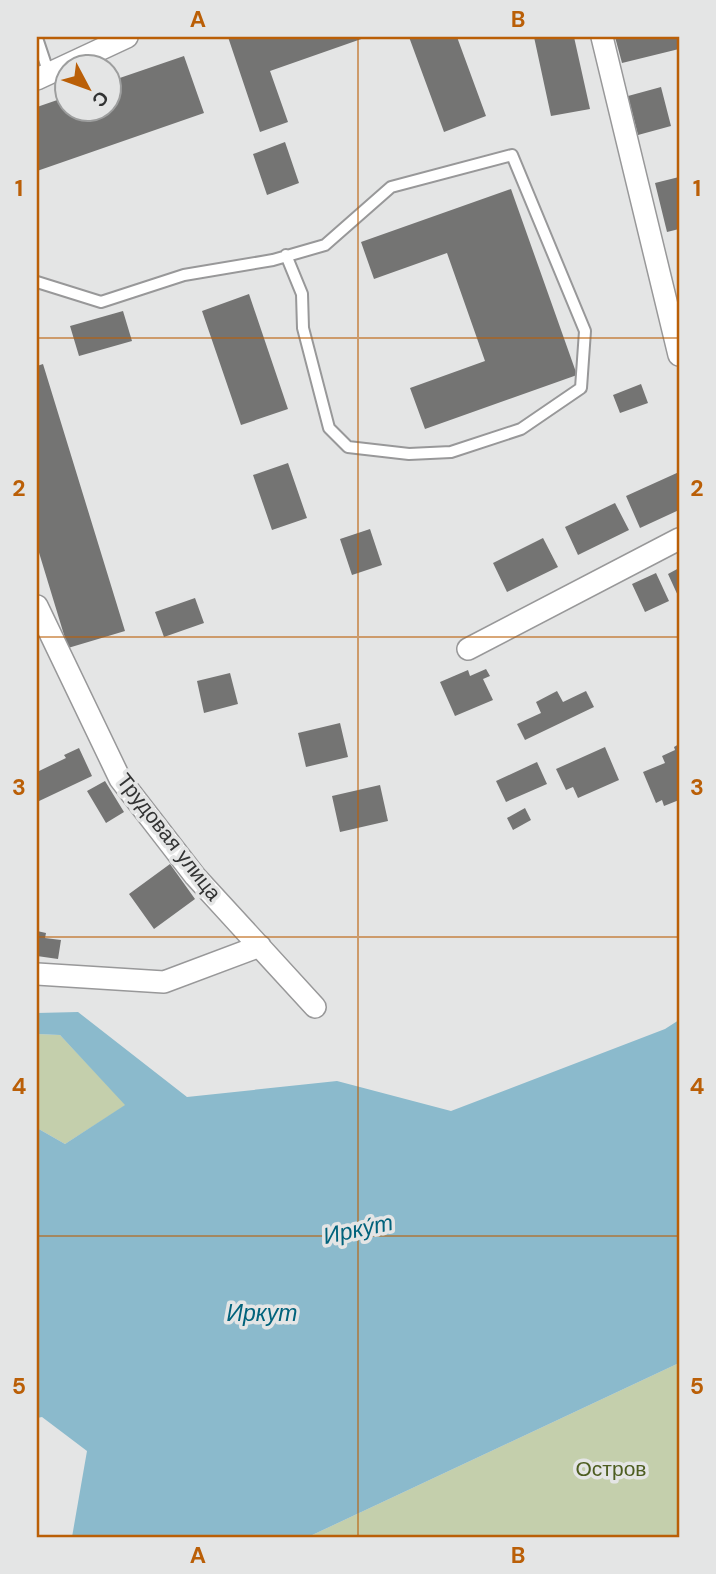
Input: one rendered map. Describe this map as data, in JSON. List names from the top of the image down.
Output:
{
  "streets": {
    "street": ["Трудовая улица"]
  },
  "water": ["Ирку́т", "Иркут"],
  "parks": ["Остров"],
  "north": "bottom right",
  "grid": {
    "columns": ["A", "B"],
    "rows": [
      "1",
      "2",
      "3",
      "4",
      "5"
    ]
  }
}
